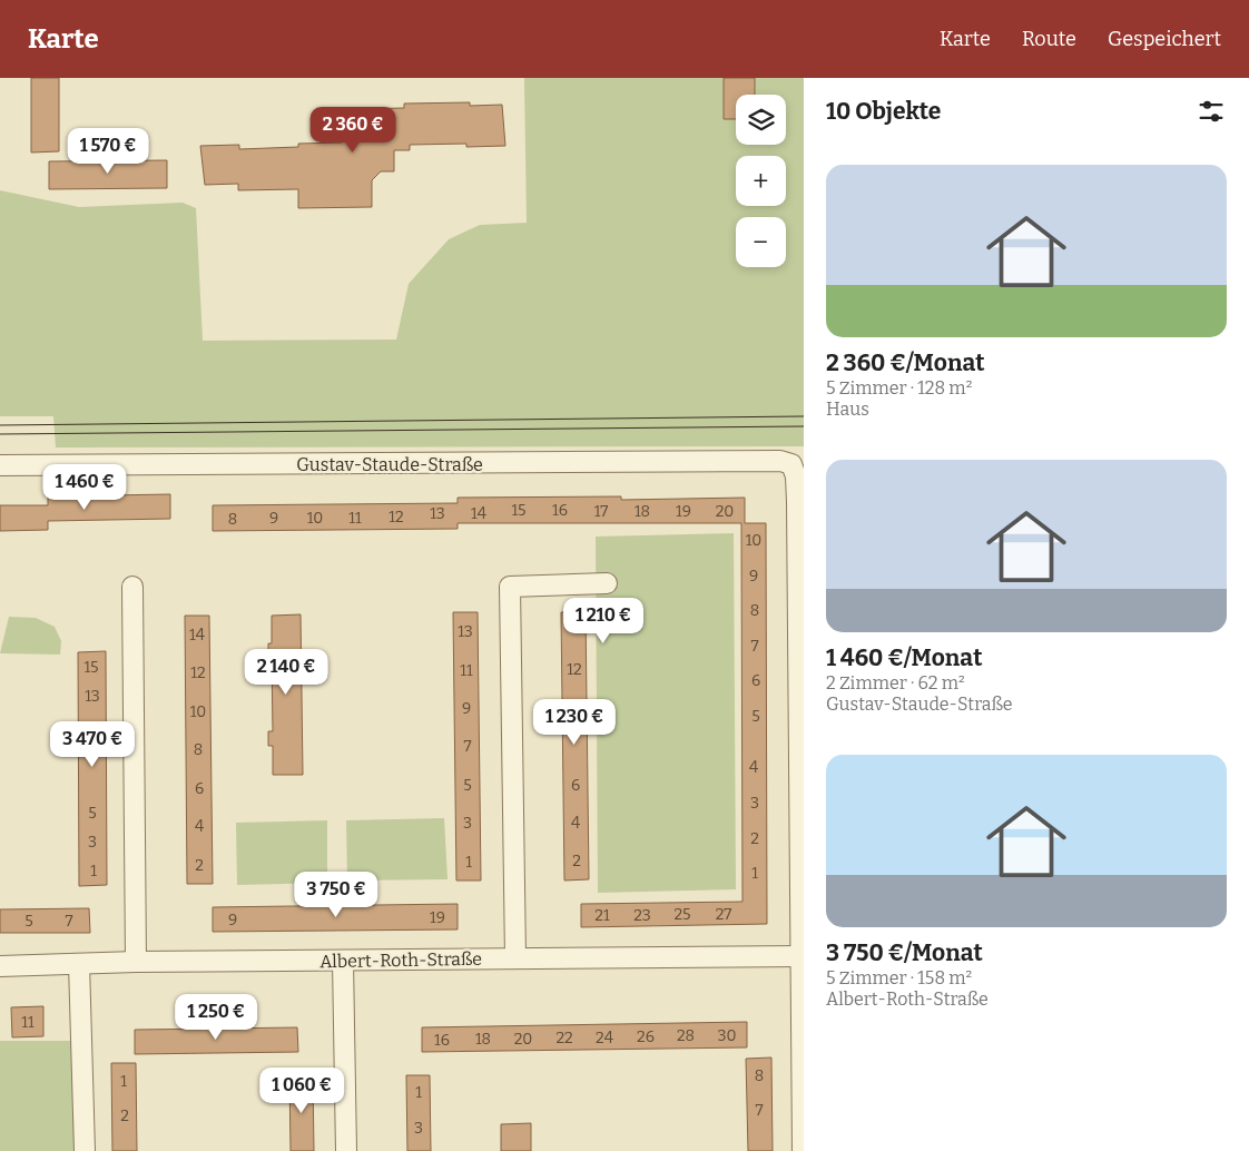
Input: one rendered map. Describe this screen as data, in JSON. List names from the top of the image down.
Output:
{
  "streets": {
    "street": ["Gustav-Staude-Straße", "Albert-Roth-Straße"]
  },
  "crossings": [
    ["Gustav-Staude-Straße", "Albert-Roth-Straße"]
  ],
  "house_numbers": [
    "15",
    "16",
    "17",
    "18",
    "19",
    "20",
    "13",
    "14",
    "12",
    "9",
    "10",
    "11",
    "8",
    "10",
    "9",
    "8",
    "13",
    "14",
    "7",
    "15",
    "12",
    "11",
    "12",
    "6",
    "13",
    "9",
    "10",
    "5",
    "7",
    "8",
    "4",
    "5",
    "6",
    "6",
    "3",
    "5",
    "3",
    "4",
    "4",
    "2",
    "3",
    "2",
    "1",
    "2",
    "1",
    "1",
    "25",
    "27",
    "21",
    "23",
    "19",
    "9",
    "5",
    "7",
    "11",
    "28",
    "30",
    "26",
    "22",
    "24",
    "18",
    "20",
    "16",
    "8",
    "1",
    "1",
    "7",
    "2",
    "3"
  ],
  "page": {
    "header": "Karte",
    "nav": ["Karte", "Route", "Gespeichert"],
    "heading": "10 Objekte",
    "map_buttons": ["+", "−"],
    "price": [
      "2 360 €",
      "1 570 €",
      "1 460 €",
      "1 210 €",
      "2 140 €",
      "1 230 €",
      "3 470 €",
      "3 750 €",
      "1 250 €",
      "1 060 €"
    ],
    "list": [
      {
        "name": "2 360 €/Monat",
        "note": "5 Zimmer · 128 m² · Haus"
      },
      {
        "name": "1 460 €/Monat",
        "note": "2 Zimmer · 62 m² · Gustav-Staude-Straße"
      },
      {
        "name": "3 750 €/Monat",
        "note": "5 Zimmer · 158 m² · Albert-Roth-Straße"
      }
    ]
  }
}
